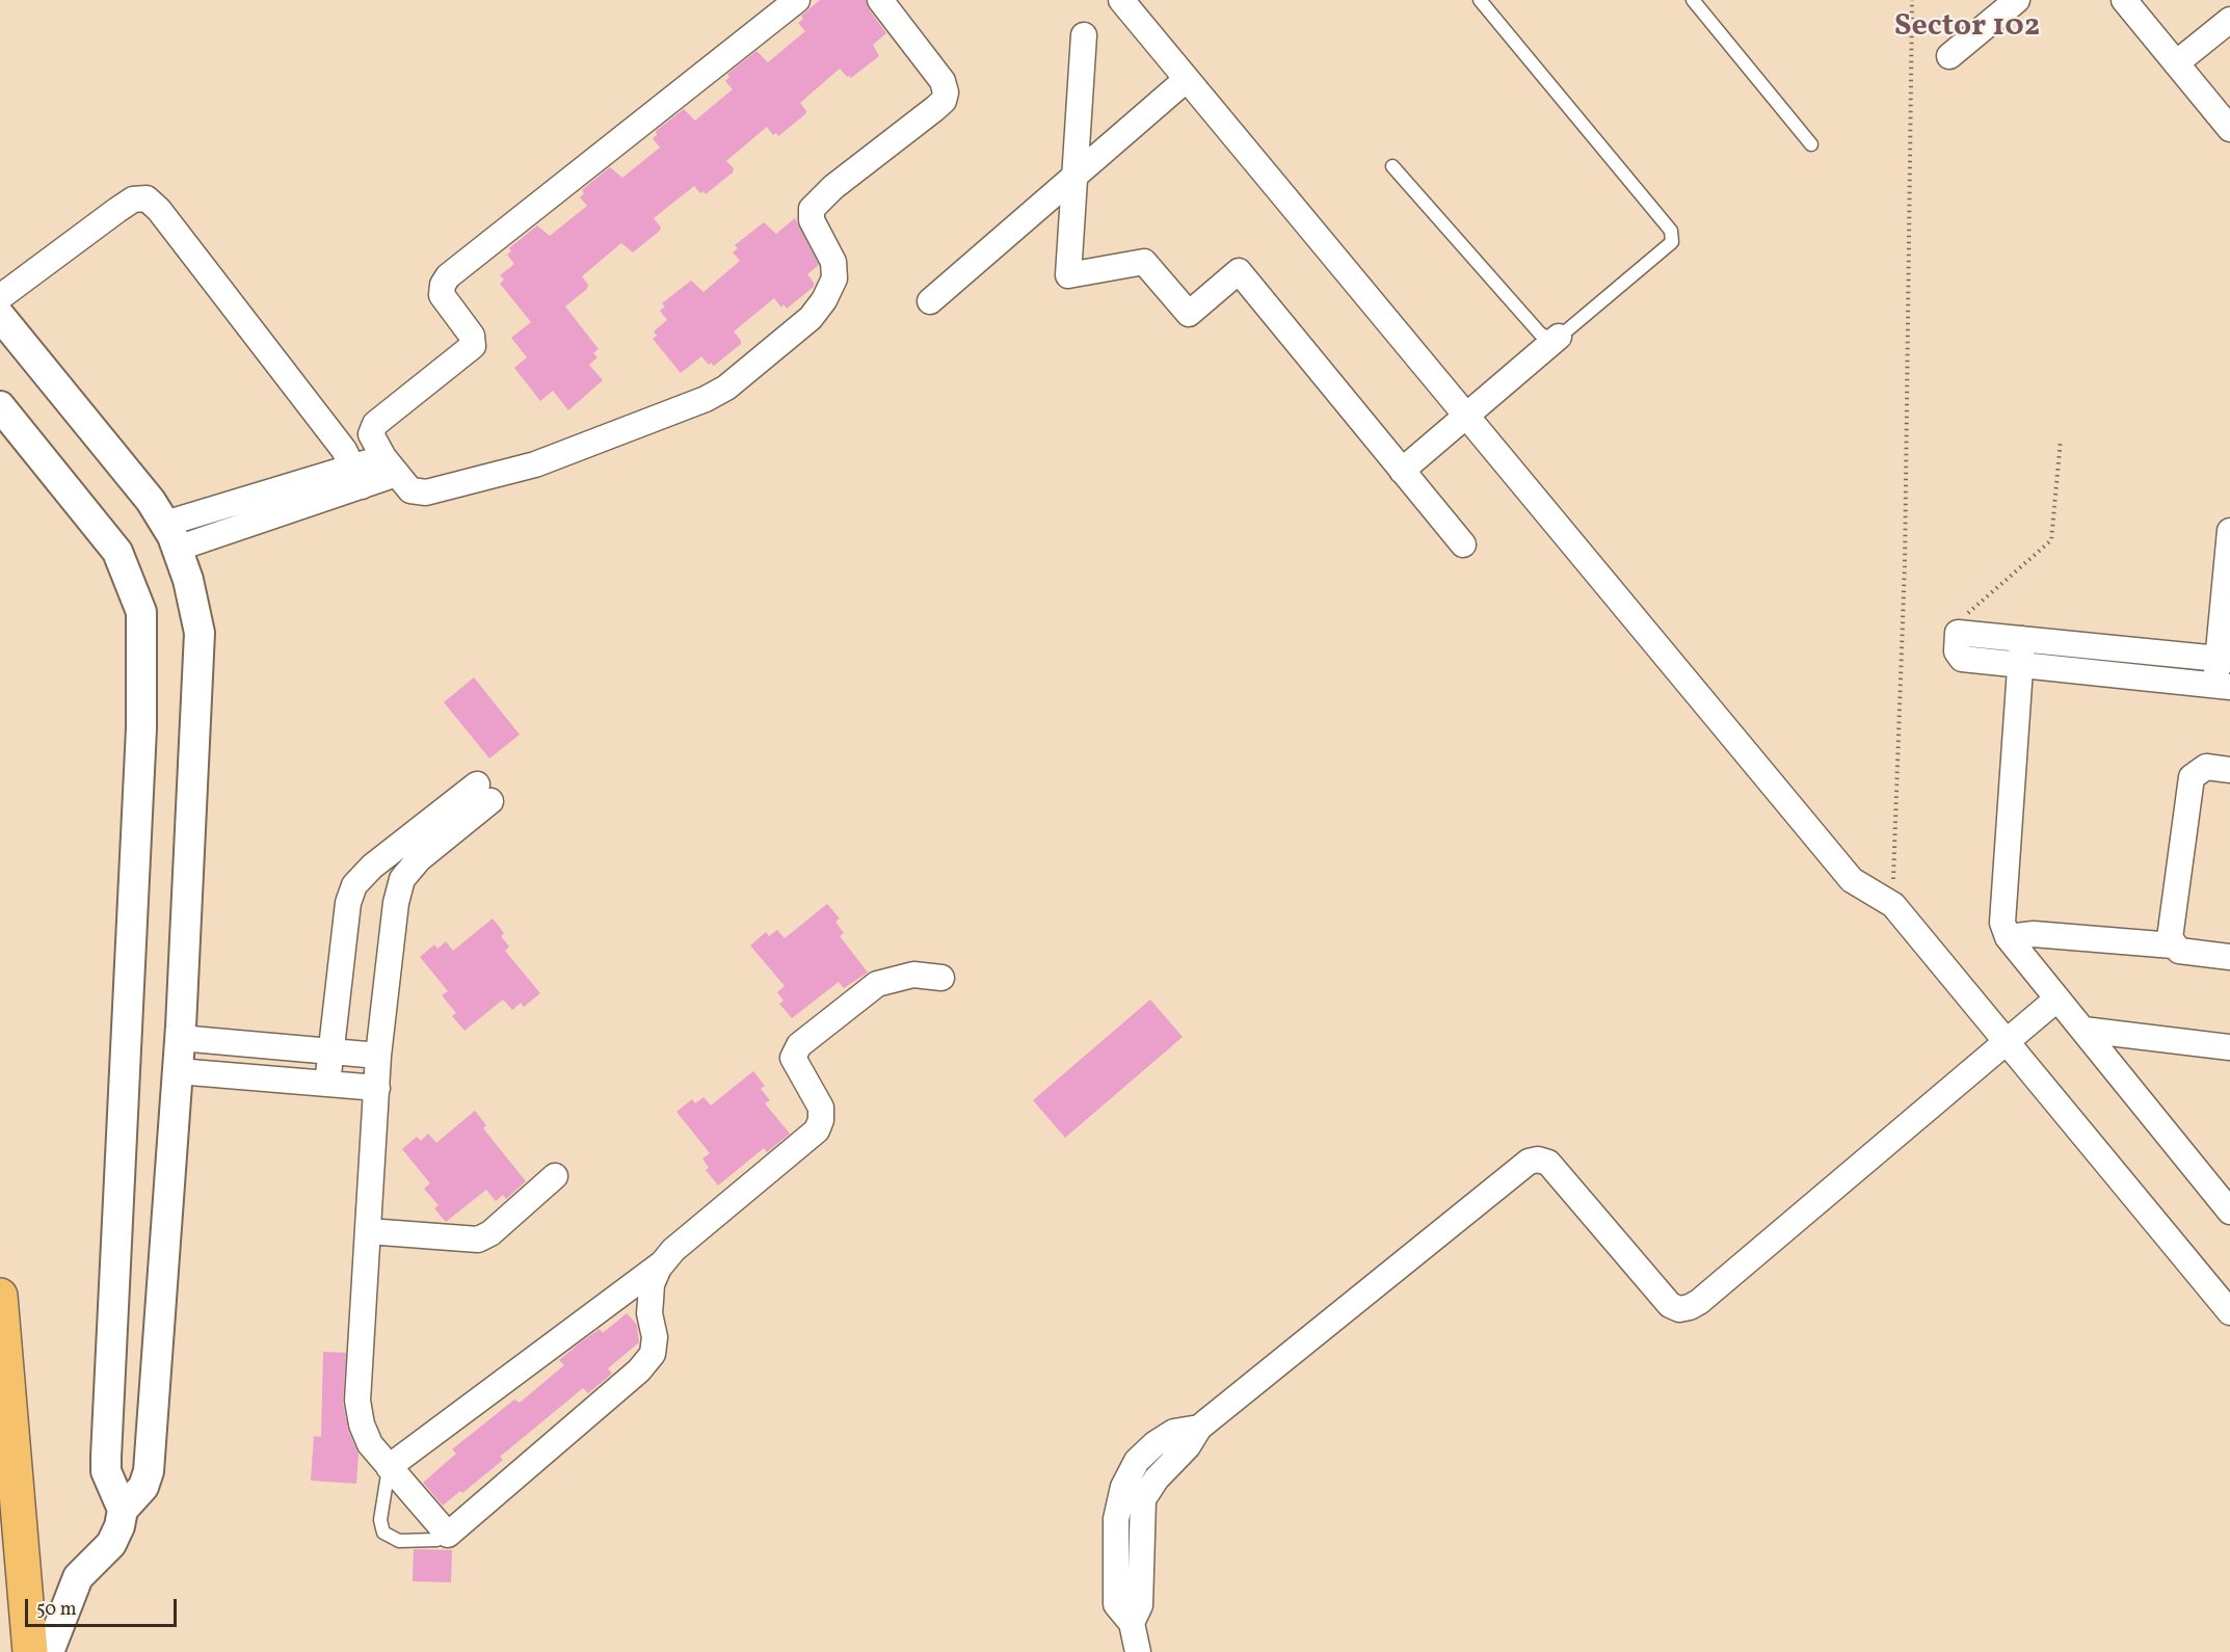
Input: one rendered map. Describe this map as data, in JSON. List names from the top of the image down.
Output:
{
  "districts": ["Sector 102"],
  "scale_bar": "50 m"
}
